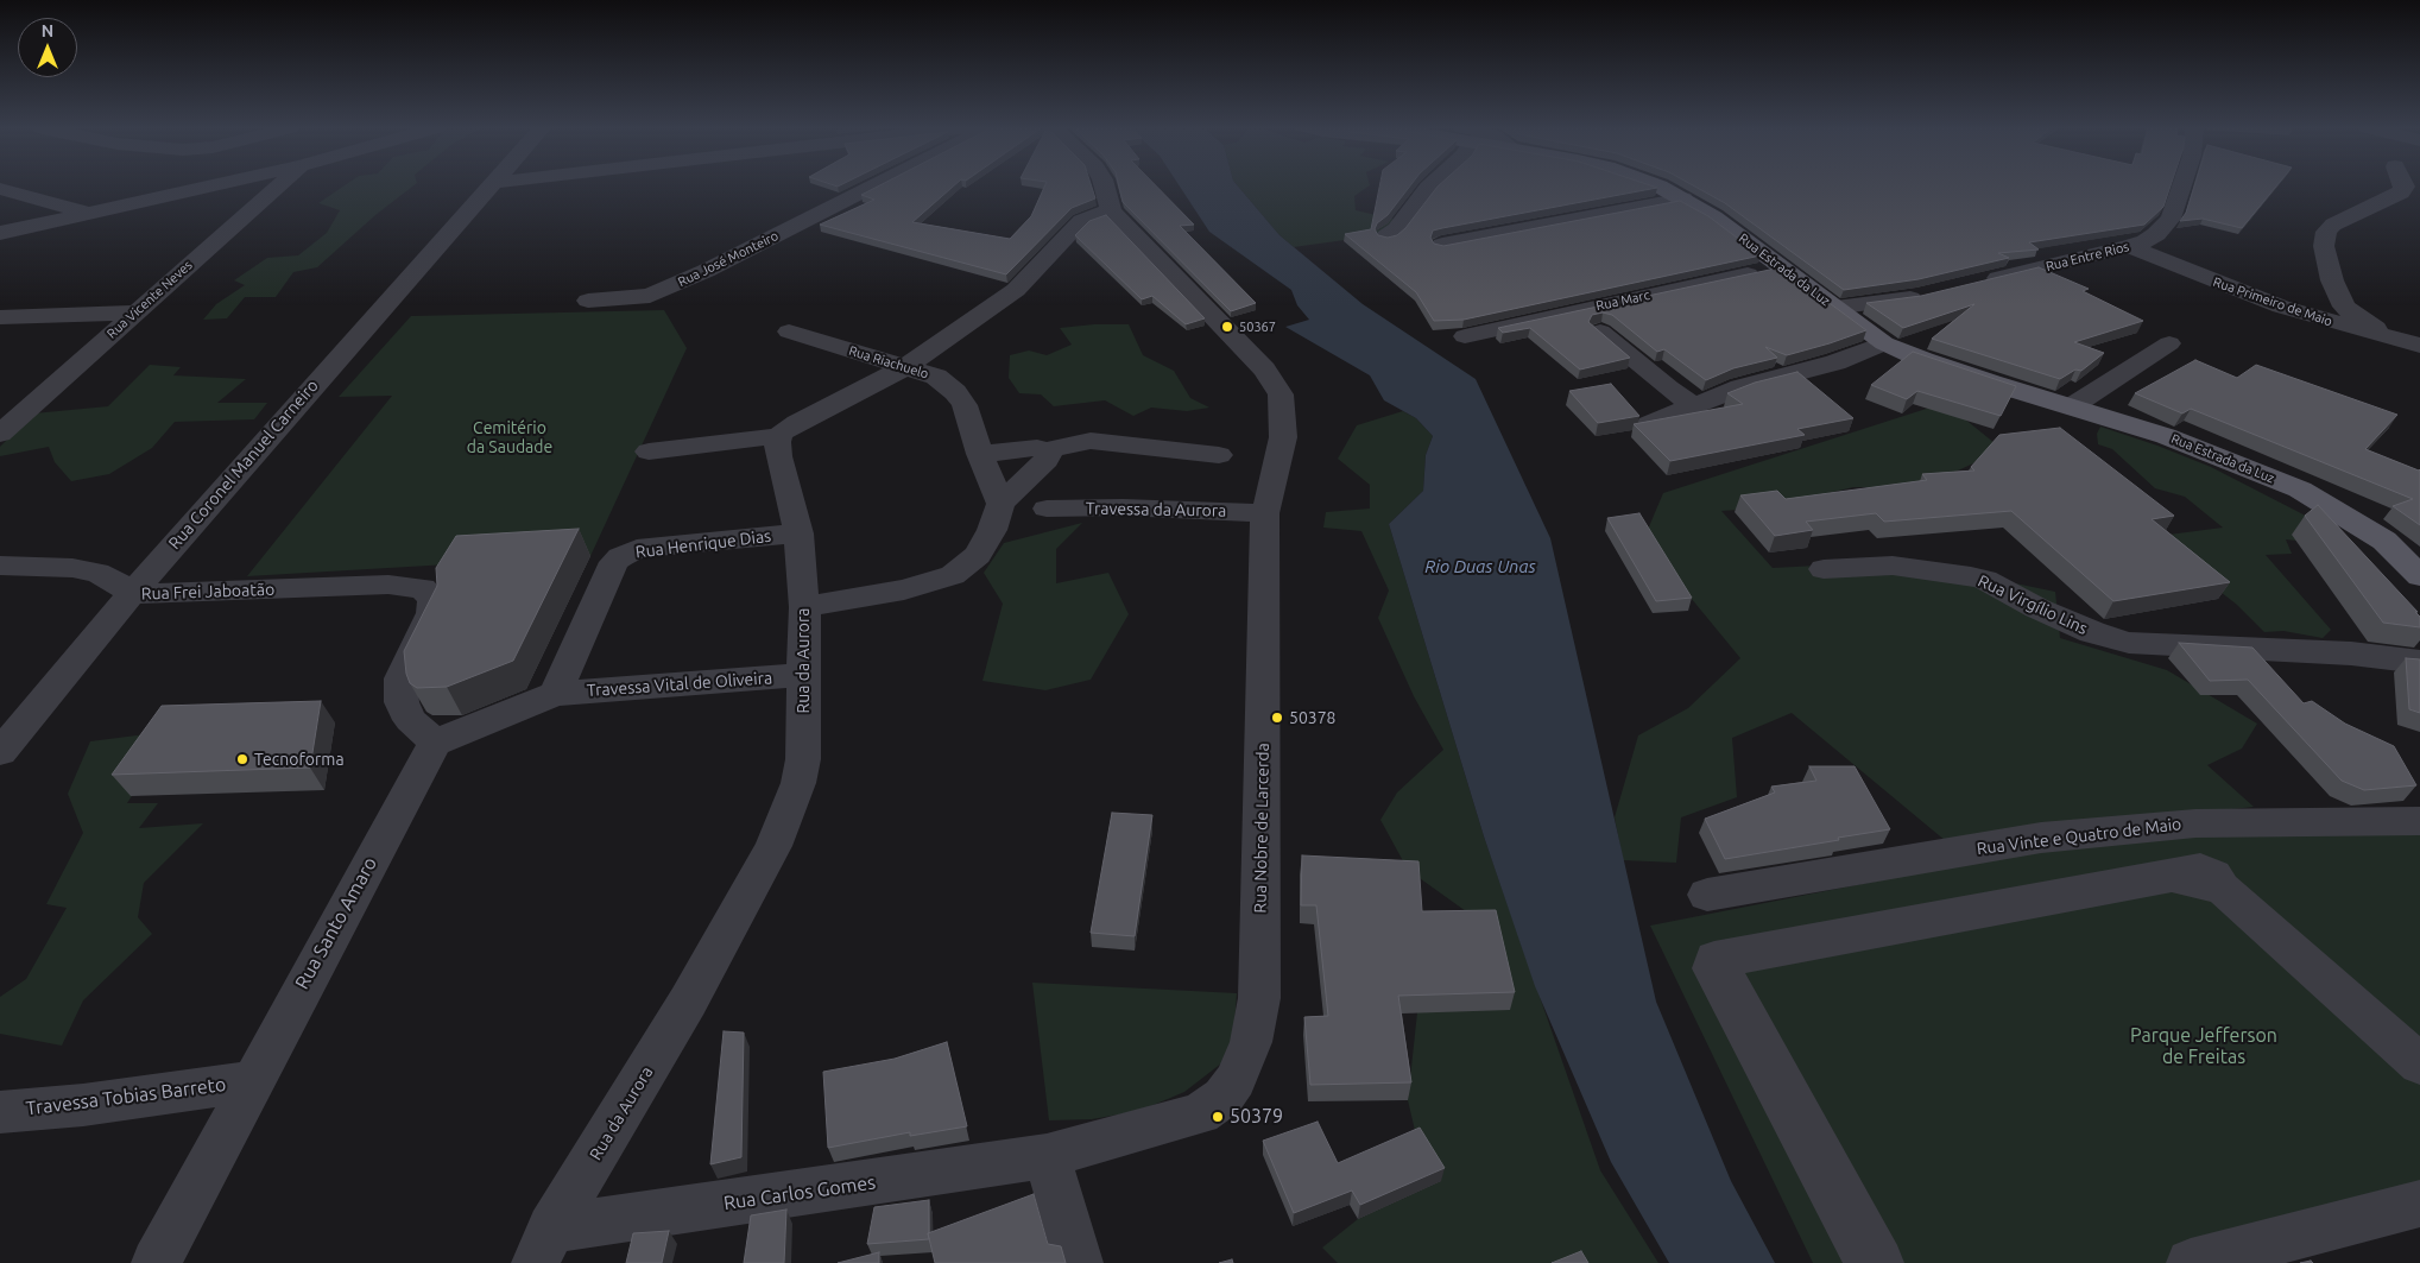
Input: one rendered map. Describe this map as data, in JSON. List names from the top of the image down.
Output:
{
  "streets": {
    "main road": ["Rua Estrada da Luz"],
    "street": [
      "Rua Entre Rios",
      "Rua José Monteiro",
      "Rua Vicente Neves",
      "Rua Marc",
      "Rua Primeiro de Maio",
      "Rua Riachuelo",
      "Rua Coronel Manuel Carneiro",
      "Travessa da Aurora",
      "Rua Henrique Dias",
      "Rua Frei Jaboatão",
      "Rua Virgílio Lins",
      "Rua da Aurora",
      "Travessa Vital de Oliveira",
      "Rua Nobre de Larcerda",
      "Rua Vinte e Quatro de Maio",
      "Rua Santo Amaro",
      "Travessa Tobias Barreto",
      "Rua Carlos Gomes"
    ]
  },
  "crossings": [
    ["Rua Entre Rios", "Rua Primeiro de Maio"],
    ["Rua Estrada da Luz", "Rua Marc"],
    ["Rua Coronel Manuel Carneiro", "Rua Frei Jaboatão"],
    ["Travessa da Aurora", "Rua Nobre de Larcerda"],
    ["Rua Henrique Dias", "Rua da Aurora"],
    ["Rua Henrique Dias", "Travessa Vital de Oliveira"],
    ["Rua Frei Jaboatão", "Travessa Vital de Oliveira"],
    ["Rua Frei Jaboatão", "Rua Santo Amaro"],
    ["Rua da Aurora", "Travessa Vital de Oliveira"],
    ["Rua da Aurora", "Rua Carlos Gomes"],
    ["Travessa Vital de Oliveira", "Rua Santo Amaro"],
    ["Rua Nobre de Larcerda", "Rua Carlos Gomes"],
    ["Rua Santo Amaro", "Travessa Tobias Barreto"]
  ],
  "water": ["Rio Duas Unas"],
  "parks": ["Cemitério da Saudade", "Parque Jefferson de Freitas"],
  "places": [
    "50367",
    "50378",
    "Tecnoforma",
    "50379"
  ],
  "north": "top"
}
